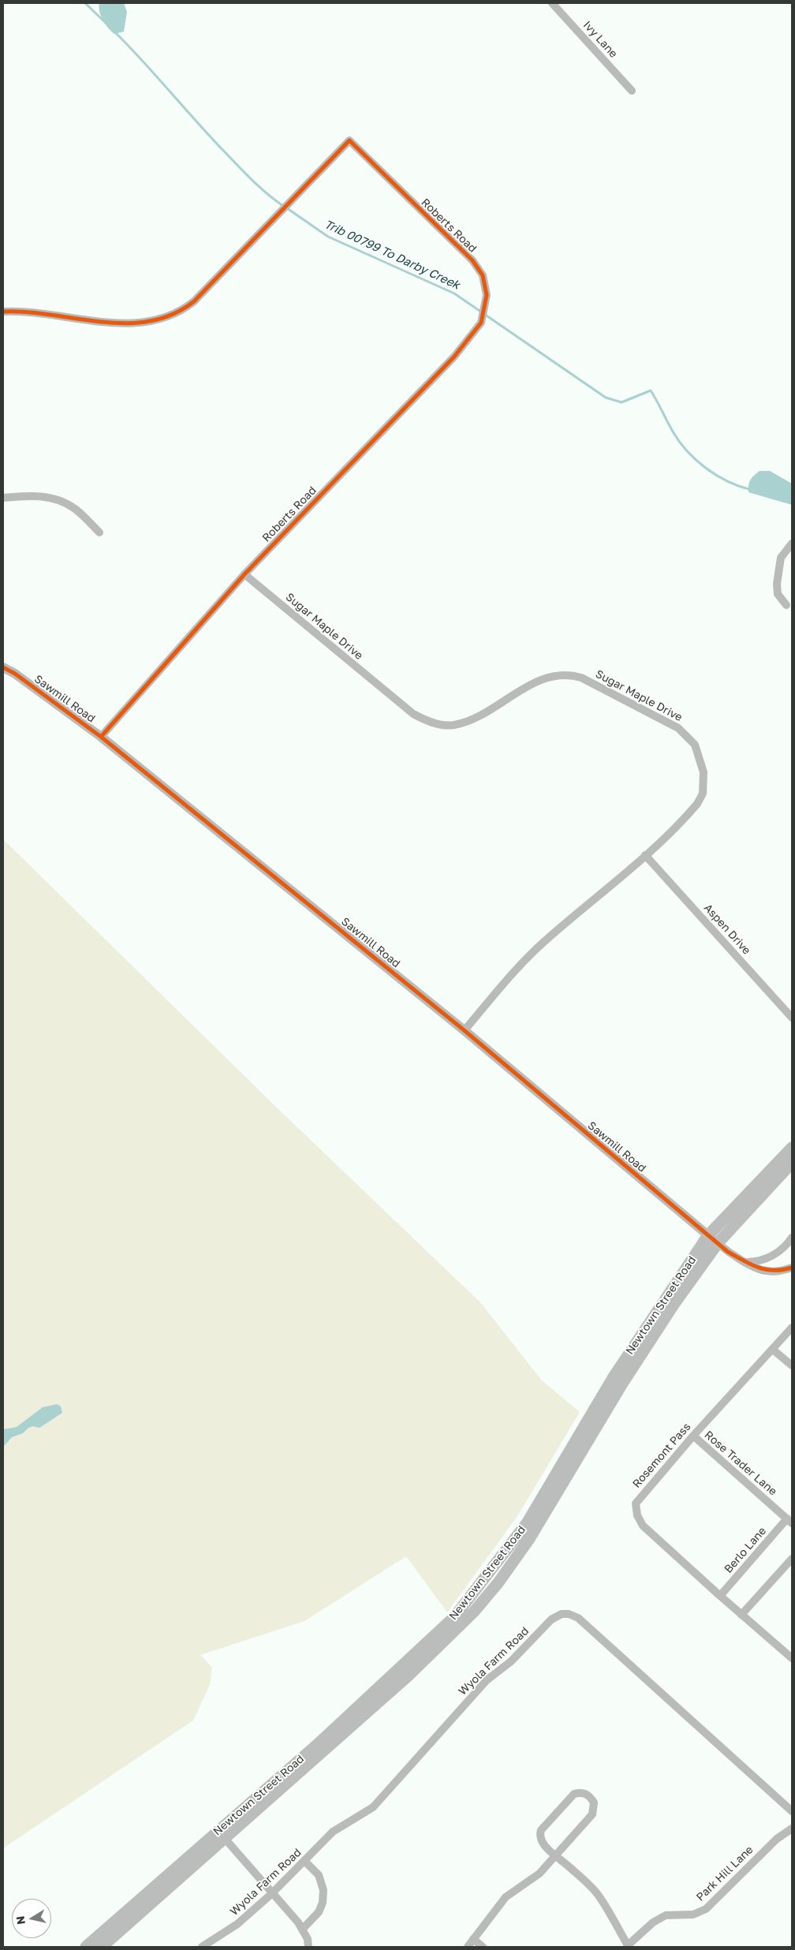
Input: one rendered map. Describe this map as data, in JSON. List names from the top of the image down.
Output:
{
  "streets": {
    "main road": ["Newtown Street Road"],
    "street": [
      "Ivy Lane",
      "Roberts Road",
      "Sugar Maple Drive",
      "Sawmill Road",
      "Aspen Drive",
      "Rosemont Pass",
      "Rose Trader Lane",
      "Berlo Lane",
      "Wyola Farm Road",
      "Park Hill Lane"
    ]
  },
  "crossings": [
    ["Roberts Road", "Sugar Maple Drive"],
    ["Roberts Road", "Sawmill Road"],
    ["Sugar Maple Drive", "Sawmill Road"],
    ["Sugar Maple Drive", "Aspen Drive"],
    ["Sawmill Road", "Newtown Street Road"],
    ["Rosemont Pass", "Rose Trader Lane"],
    ["Rosemont Pass", "Berlo Lane"],
    ["Rose Trader Lane", "Berlo Lane"]
  ],
  "water": ["Trib 00799 To Darby Creek"],
  "north": "left"
}
